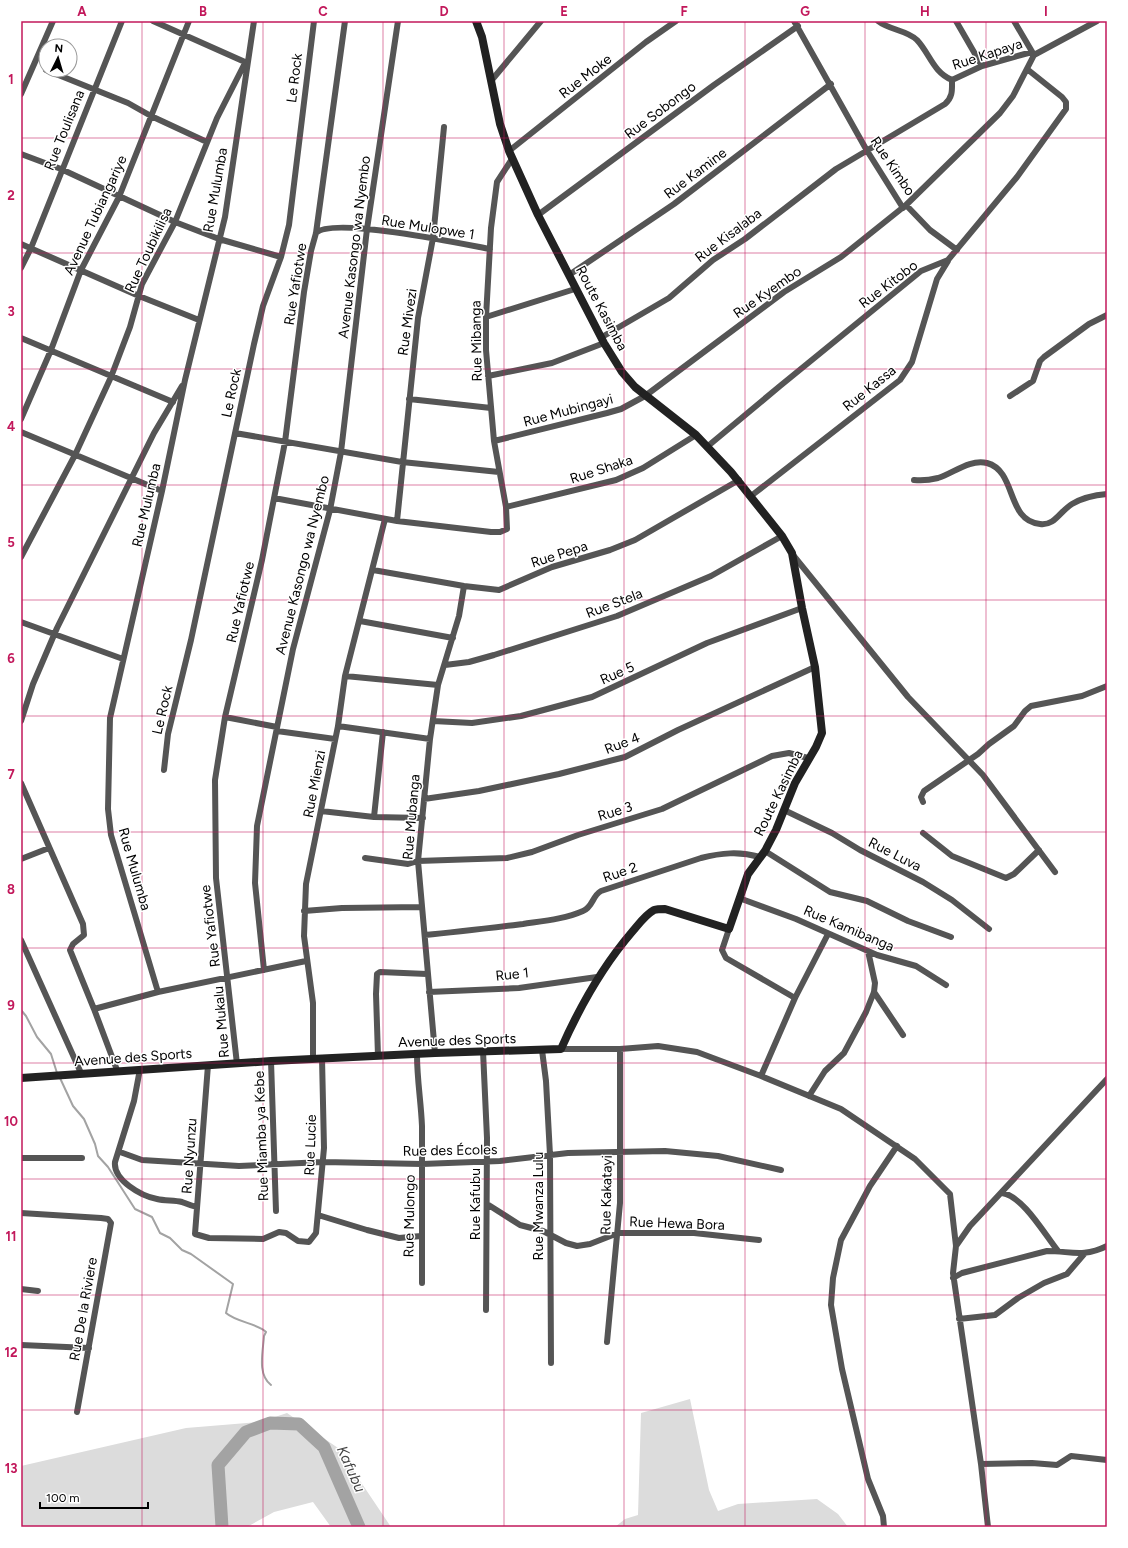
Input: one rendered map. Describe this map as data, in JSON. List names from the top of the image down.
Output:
{
  "streets": {
    "street": [
      "Rue Kapaya",
      "Rue Moke",
      "Le Rock",
      "Rue Sobongo",
      "Rue Toulisana",
      "Rue Kimbo",
      "Rue Kamine",
      "Rue Mulumba",
      "Avenue Tubiangariye",
      "Rue Mulopwe 1",
      "Rue Kisalaba",
      "Avenue Kasongo wa Nyembo",
      "Rue Toubikilisa",
      "Rue Yafiotwe",
      "Rue Kitobo",
      "Rue Kyembo",
      "Route Kasimba",
      "Rue Mivezi",
      "Rue Mibanga",
      "Rue Kassa",
      "Rue Mubingayi",
      "Rue Shaka",
      "Rue Pepa",
      "Rue Stela",
      "Rue 5",
      "Rue 4",
      "Rue Mienzi",
      "Rue 3",
      "Rue Mubanga",
      "Rue Luva",
      "Rue 2",
      "Rue Kamibanga",
      "Rue 1",
      "Rue Mukalu",
      "Avenue des Sports",
      "Rue Miamba ya Kebe",
      "Rue Lucie",
      "Rue des Écoles",
      "Rue Nyunzu",
      "Rue Kakatayi",
      "Rue Kafubu",
      "Rue Mwanza Lulu",
      "Rue Mulongo",
      "Rue Hewa Bora",
      "Rue De la Riviere"
    ]
  },
  "crossings": [
    ["Rue Kapaya", "Rue Kimbo"],
    ["Rue Kapaya", "Rue Kisalaba"],
    ["Rue Moke", "Route Kasimba"],
    ["Rue Moke", "Rue Mibanga"],
    ["Rue Sobongo", "Rue Kimbo"],
    ["Rue Sobongo", "Route Kasimba"],
    ["Rue Kimbo", "Rue Kamine"],
    ["Rue Kimbo", "Rue Kisalaba"],
    ["Rue Kimbo", "Rue Kitobo"],
    ["Rue Kimbo", "Rue Kyembo"],
    ["Rue Kamine", "Route Kasimba"],
    ["Rue Mulumba", "Rue Toubikilisa"],
    ["Rue Mulopwe 1", "Avenue Kasongo wa Nyembo"],
    ["Rue Mulopwe 1", "Rue Yafiotwe"],
    ["Rue Mulopwe 1", "Rue Mivezi"],
    ["Rue Mulopwe 1", "Rue Mibanga"],
    ["Rue Kisalaba", "Route Kasimba"],
    ["Rue Kisalaba", "Rue Mibanga"],
    ["Rue Yafiotwe", "Rue Mukalu"],
    ["Rue Kitobo", "Route Kasimba"],
    ["Rue Kitobo", "Rue Kassa"],
    ["Rue Kyembo", "Route Kasimba"],
    ["Rue Kyembo", "Rue Mubingayi"],
    ["Route Kasimba", "Rue Mibanga"],
    ["Route Kasimba", "Rue Kassa"],
    ["Route Kasimba", "Rue Mubingayi"],
    ["Route Kasimba", "Rue Shaka"],
    ["Route Kasimba", "Rue Pepa"],
    ["Route Kasimba", "Rue Stela"],
    ["Route Kasimba", "Rue 5"],
    ["Route Kasimba", "Rue 4"],
    ["Route Kasimba", "Rue 3"],
    ["Route Kasimba", "Rue Luva"],
    ["Route Kasimba", "Rue 2"],
    ["Route Kasimba", "Rue Kamibanga"],
    ["Rue Mivezi", "Rue Mibanga"],
    ["Rue Mibanga", "Rue Mubingayi"],
    ["Rue Mibanga", "Rue Shaka"],
    ["Rue Pepa", "Rue Mienzi"],
    ["Rue Pepa", "Rue Mubanga"],
    ["Rue Stela", "Rue Mubanga"],
    ["Rue 5", "Rue Mubanga"],
    ["Rue 4", "Rue Mubanga"],
    ["Rue Mienzi", "Avenue des Sports"],
    ["Rue 3", "Rue Mubanga"],
    ["Rue Mubanga", "Rue 2"],
    ["Rue Mubanga", "Rue 1"],
    ["Rue Mubanga", "Avenue des Sports"],
    ["Rue Mukalu", "Avenue des Sports"],
    ["Avenue des Sports", "Rue Miamba ya Kebe"],
    ["Avenue des Sports", "Rue Lucie"],
    ["Avenue des Sports", "Rue Nyunzu"],
    ["Avenue des Sports", "Rue Kakatayi"],
    ["Avenue des Sports", "Rue Kafubu"],
    ["Avenue des Sports", "Rue Mwanza Lulu"],
    ["Avenue des Sports", "Rue Mulongo"],
    ["Rue Miamba ya Kebe", "Rue des Écoles"],
    ["Rue Lucie", "Rue des Écoles"],
    ["Rue Lucie", "Rue Nyunzu"],
    ["Rue des Écoles", "Rue Nyunzu"],
    ["Rue des Écoles", "Rue Kakatayi"],
    ["Rue des Écoles", "Rue Kafubu"],
    ["Rue des Écoles", "Rue Mwanza Lulu"],
    ["Rue des Écoles", "Rue Mulongo"],
    ["Rue Kakatayi", "Rue Hewa Bora"],
    ["Rue Kafubu", "Rue Hewa Bora"],
    ["Rue Mwanza Lulu", "Rue Hewa Bora"]
  ],
  "water": ["Kafubu"],
  "scale_bar": "100 m",
  "north": "top",
  "grid": {
    "columns": [
      "A",
      "B",
      "C",
      "D",
      "E",
      "F",
      "G",
      "H",
      "I"
    ],
    "rows": [
      "1",
      "2",
      "3",
      "4",
      "5",
      "6",
      "7",
      "8",
      "9",
      "10",
      "11",
      "12",
      "13"
    ]
  }
}
